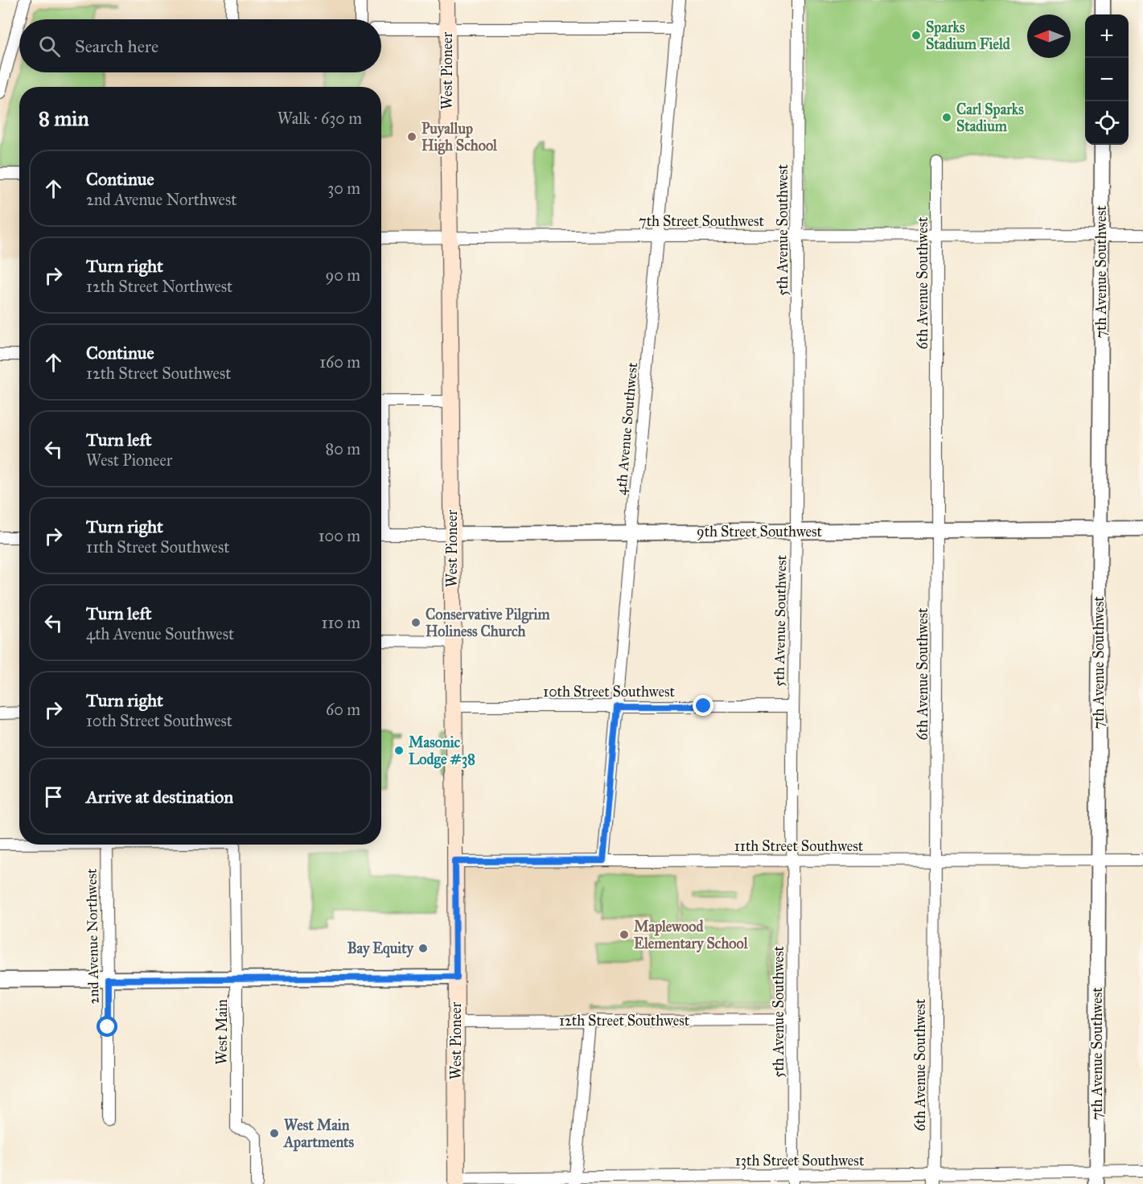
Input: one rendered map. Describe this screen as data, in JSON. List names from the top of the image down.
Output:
{
  "streets": {
    "main road": ["West Pioneer"],
    "street": [
      "7th Street Southwest",
      "5th Avenue Southwest",
      "7th Avenue Southwest",
      "6th Avenue Southwest",
      "4th Avenue Southwest",
      "9th Street Southwest",
      "10th Street Southwest",
      "11th Street Southwest",
      "2nd Avenue Northwest",
      "12th Street Southwest",
      "West Main",
      "13th Street Southwest"
    ]
  },
  "crossings": [
    ["West Pioneer", "7th Street Southwest"],
    ["West Pioneer", "9th Street Southwest"],
    ["West Pioneer", "10th Street Southwest"],
    ["West Pioneer", "11th Street Southwest"],
    ["West Pioneer", "12th Street Southwest"],
    ["West Pioneer", "13th Street Southwest"],
    ["7th Street Southwest", "5th Avenue Southwest"],
    ["7th Street Southwest", "7th Avenue Southwest"],
    ["7th Street Southwest", "6th Avenue Southwest"],
    ["7th Street Southwest", "4th Avenue Southwest"],
    ["5th Avenue Southwest", "9th Street Southwest"],
    ["5th Avenue Southwest", "10th Street Southwest"],
    ["5th Avenue Southwest", "11th Street Southwest"],
    ["5th Avenue Southwest", "12th Street Southwest"],
    ["5th Avenue Southwest", "13th Street Southwest"],
    ["7th Avenue Southwest", "9th Street Southwest"],
    ["7th Avenue Southwest", "11th Street Southwest"],
    ["7th Avenue Southwest", "13th Street Southwest"],
    ["6th Avenue Southwest", "9th Street Southwest"],
    ["6th Avenue Southwest", "11th Street Southwest"],
    ["6th Avenue Southwest", "13th Street Southwest"],
    ["4th Avenue Southwest", "9th Street Southwest"],
    ["4th Avenue Southwest", "10th Street Southwest"],
    ["4th Avenue Southwest", "11th Street Southwest"]
  ],
  "places": [
    "Sparks Stadium Field",
    "Carl Sparks Stadium",
    "Puyallup High School",
    "Conservative Pilgrim Holiness Church",
    "Masonic Lodge #38",
    "Maplewood Elementary School",
    "Bay Equity",
    "West Main Apartments"
  ],
  "north": "left",
  "page": {
    "map_buttons": ["+", "−"],
    "search": "Search here",
    "heading": ["8 min", "Walk · 630 m"],
    "list": [
      ["Continue", "2nd Avenue Northwest", "30 m"],
      ["Turn right", "12th Street Northwest", "90 m"],
      ["Continue", "12th Street Southwest", "160 m"],
      ["Turn left", "West Pioneer", "80 m"],
      ["Turn right", "11th Street Southwest", "100 m"],
      ["Turn left", "4th Avenue Southwest", "110 m"],
      ["Turn right", "10th Street Southwest", "60 m"],
      "Arrive at destination"
    ]
  }
}
